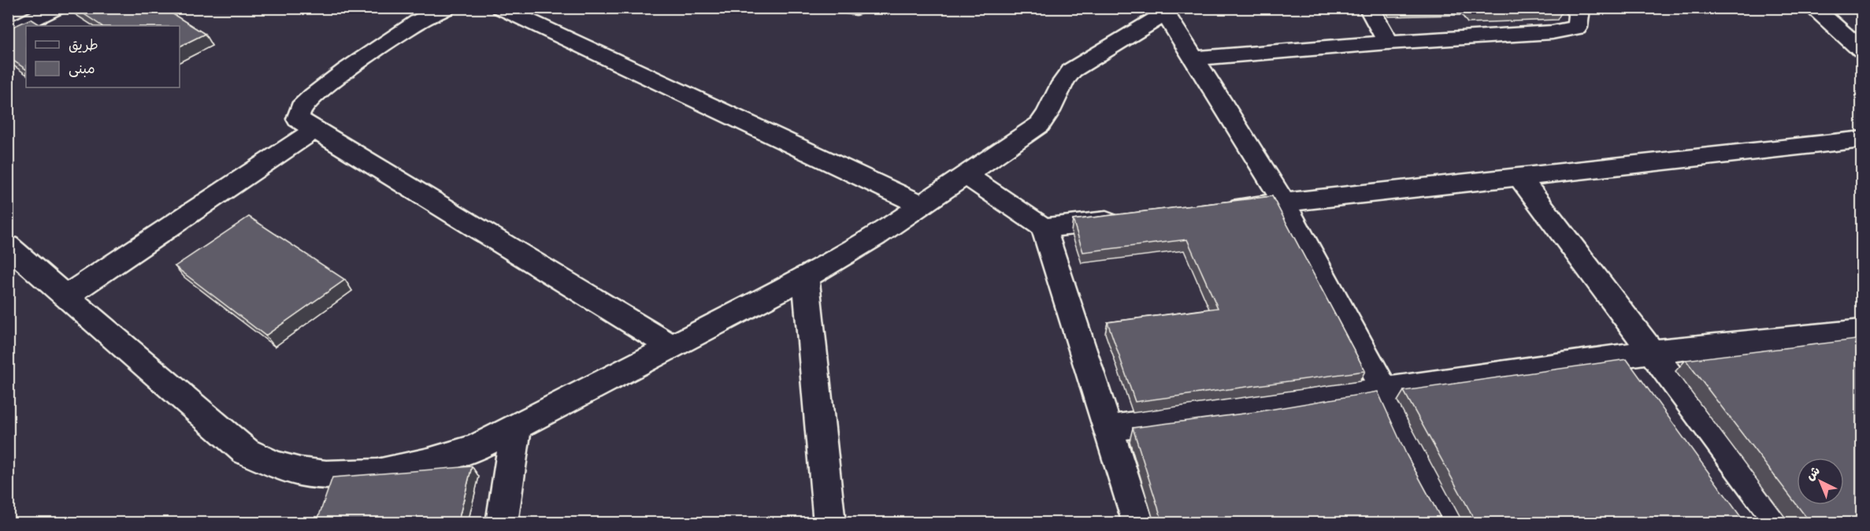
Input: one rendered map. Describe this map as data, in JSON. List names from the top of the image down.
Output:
{
  "legend": ["طريق", "مبنى"],
  "north": "top left"
}
